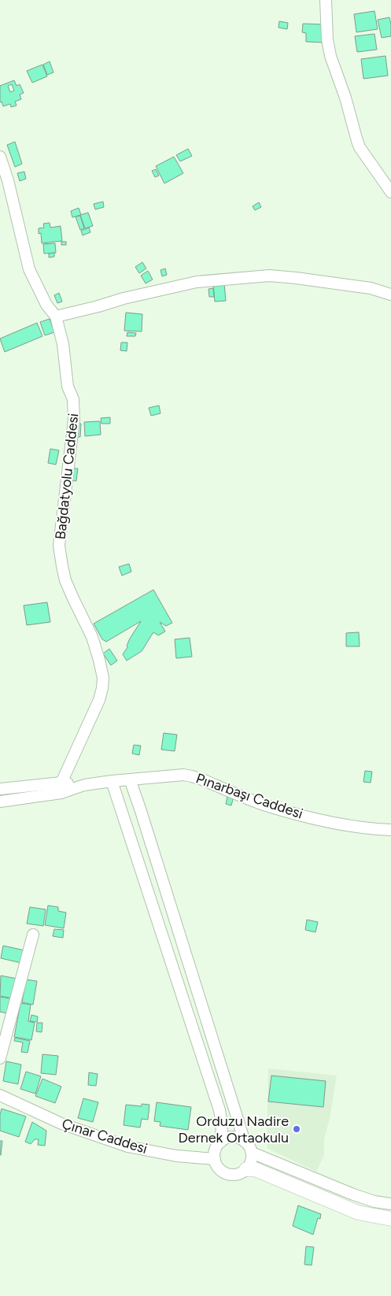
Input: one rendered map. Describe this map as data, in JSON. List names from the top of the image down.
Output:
{
  "streets": {
    "street": ["Bağdatyolu Caddesi", "Pınarbaşı Caddesi", "Çınar Caddesi"]
  },
  "crossings": [
    ["Bağdatyolu Caddesi", "Pınarbaşı Caddesi"]
  ],
  "places": ["Orduzu Nadire Dernek Ortaokulu"]
}
